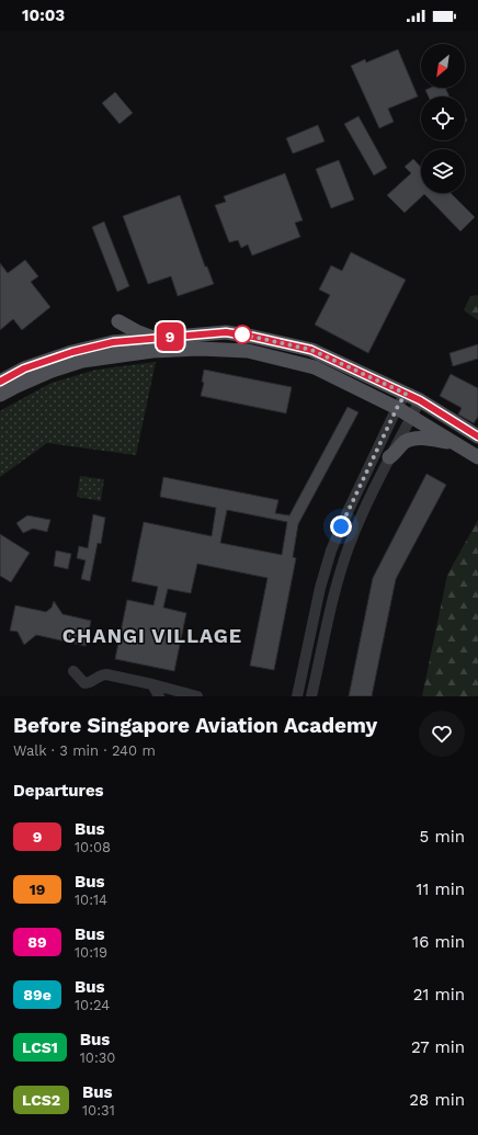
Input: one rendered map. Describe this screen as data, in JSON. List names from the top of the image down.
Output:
{
  "districts": ["CHANGI VILLAGE"],
  "lines": ["bus line 9"],
  "north": "bottom left",
  "page": {
    "status": "10:03",
    "on_map": "9",
    "heading": [
      ["Before Singapore Aviation Academy", "Walk · 3 min · 240 m"],
      "Departures"
    ],
    "list": [
      {
        "mark": "9",
        "name": "Bus",
        "note": "10:08",
        "value": "5 min"
      },
      {
        "mark": "19",
        "name": "Bus",
        "note": "10:14",
        "value": "11 min"
      },
      {
        "mark": "89",
        "name": "Bus",
        "note": "10:19",
        "value": "16 min"
      },
      {
        "mark": "89e",
        "name": "Bus",
        "note": "10:24",
        "value": "21 min"
      },
      {
        "mark": "LCS1",
        "name": "Bus",
        "note": "10:30",
        "value": "27 min"
      },
      {
        "mark": "LCS2",
        "name": "Bus",
        "note": "10:31",
        "value": "28 min"
      }
    ]
  }
}
